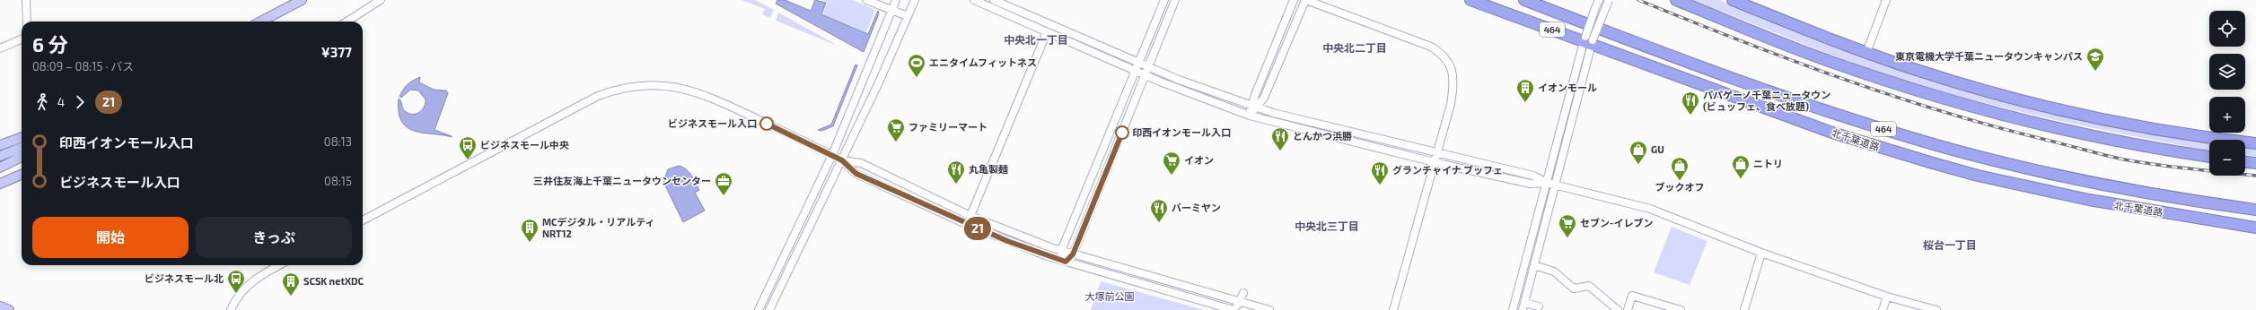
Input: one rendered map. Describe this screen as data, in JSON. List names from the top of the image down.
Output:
{
  "streets": {
    "highway": ["464", "北千葉道路"]
  },
  "districts": [
    "中央北一丁目",
    "中央北二丁目",
    "中央北三丁目",
    "桜台一丁目"
  ],
  "parks": ["大塚前公園"],
  "places": {
    "school or university": ["東京電機大学千葉ニュータウンキャンパス"],
    "sports": ["エニタイムフィットネス"],
    "building": ["イオンモール", "MCデジタル・リアルティ NRT12", "SCSK netXDC"],
    "restaurant": [
      "パパゲーノ千葉ニュータウン (ビュッフェ、食べ放題)",
      "とんかつ浜勝",
      "丸亀製麺",
      "グランチャイナ ブッフェ",
      "バーミヤン"
    ],
    "other": ["ビジネスモール入口", "印西イオンモール入口"],
    "supermarket": ["ファミリーマート", "イオン", "セブン-イレブン"],
    "bus stop": ["ビジネスモール中央", "ビジネスモール北"],
    "shop": ["GU", "ニトリ", "ブックオフ"],
    "office": ["三井住友海上千葉ニュータウンセンター"]
  },
  "lines": ["bus line 21"],
  "page": {
    "on_map": "21",
    "map_buttons": ["+", "−"],
    "heading": ["6 分", "08:09 – 08:15 · バス", "¥377"],
    "legs": ["4", "21"],
    "list": [
      {
        "name": "印西イオンモール入口",
        "value": "08:13"
      },
      {
        "name": "ビジネスモール入口",
        "value": "08:15"
      }
    ],
    "buttons": ["開始", "きっぷ"]
  }
}
